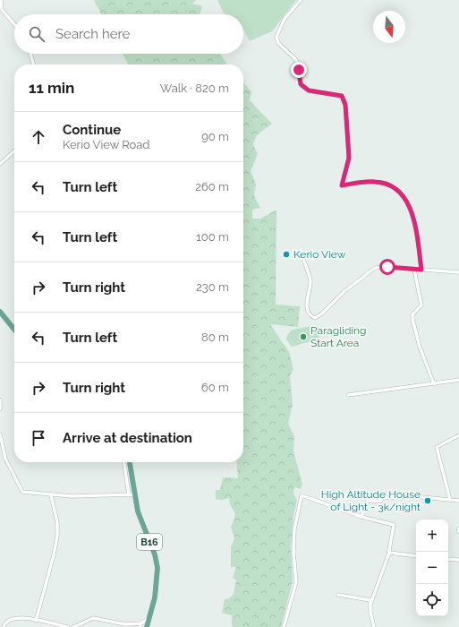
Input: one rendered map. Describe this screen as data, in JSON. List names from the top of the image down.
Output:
{
  "streets": {
    "main road": ["B16"]
  },
  "places": ["Kerio View", "Paragliding Start Area", "High Altitude House of Light - 3k/night"],
  "north": "bottom",
  "page": {
    "search": "Search here",
    "heading": ["11 min", "Walk · 820 m"],
    "list": [
      ["Continue", "Kerio View Road", "90 m"],
      ["Turn left", "260 m"],
      ["Turn left", "100 m"],
      ["Turn right", "230 m"],
      ["Turn left", "80 m"],
      ["Turn right", "60 m"],
      "Arrive at destination"
    ],
    "map_buttons": ["+", "−"]
  }
}
